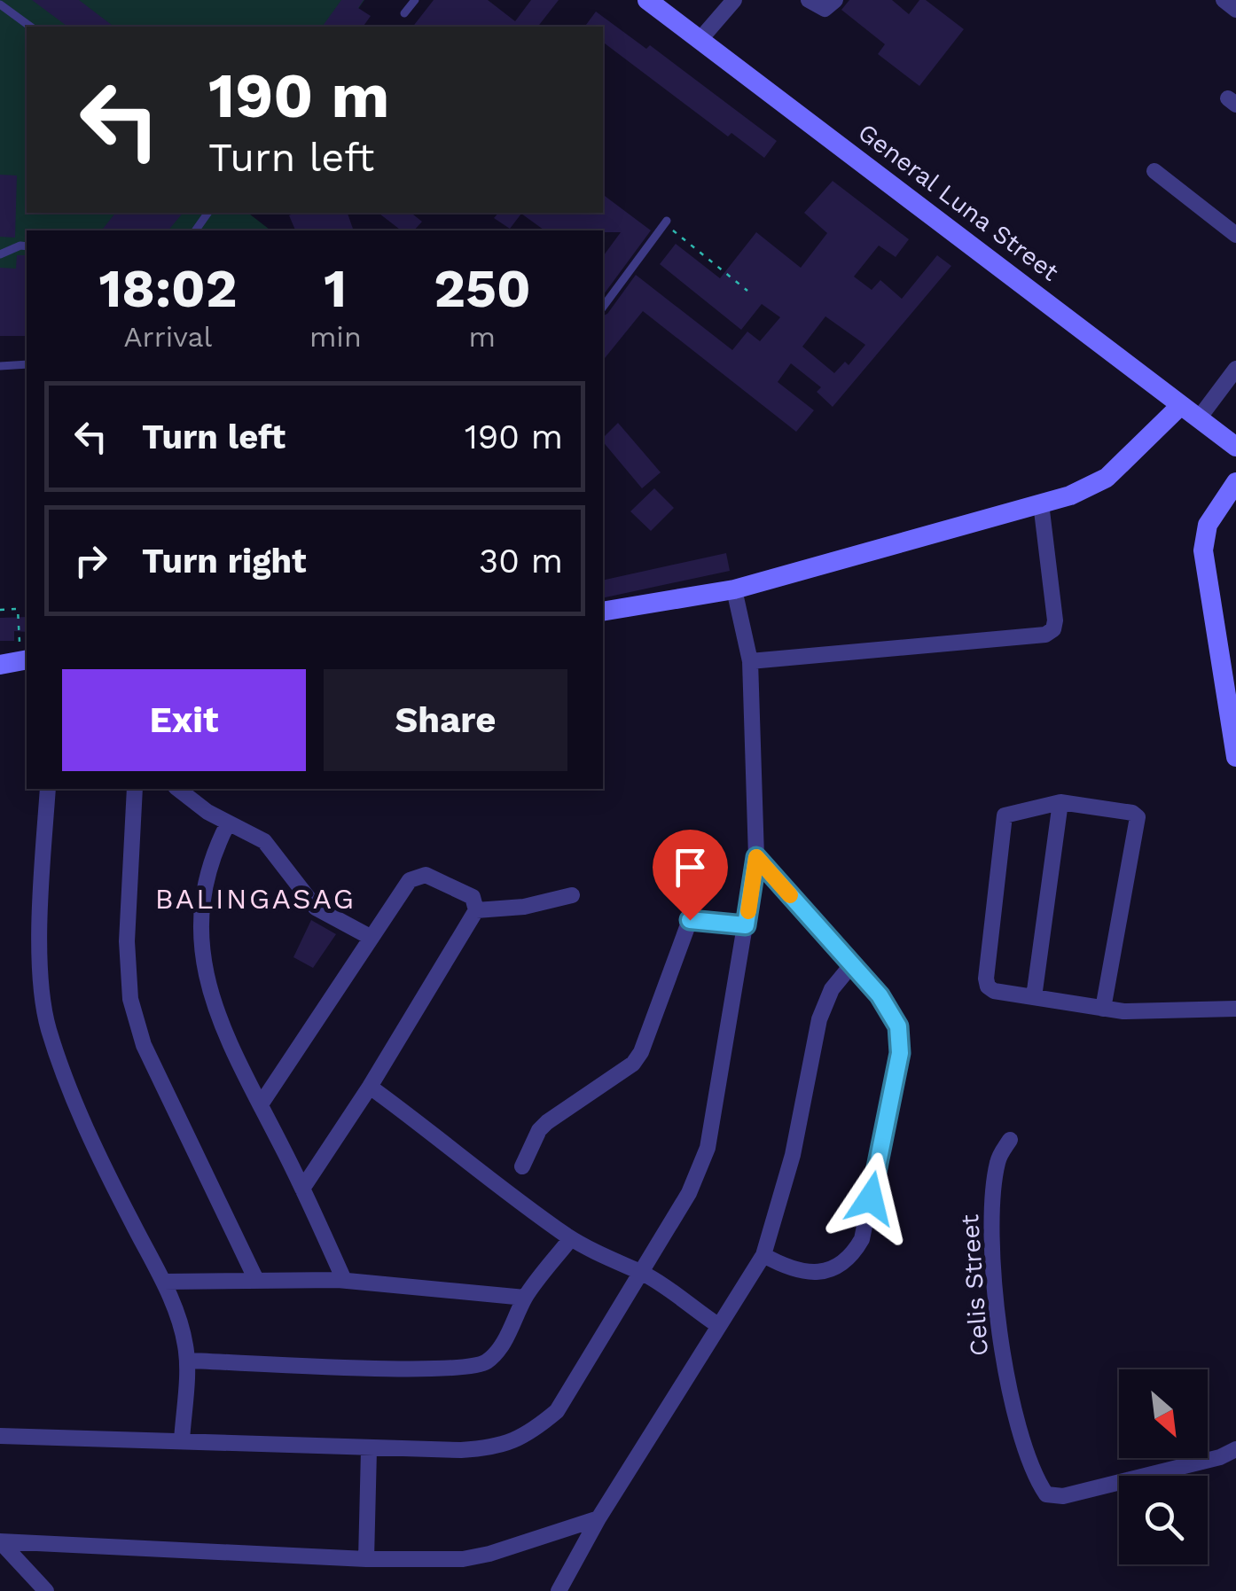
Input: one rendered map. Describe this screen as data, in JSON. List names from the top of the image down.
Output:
{
  "streets": {
    "street": ["General Luna Street", "Celis Street"]
  },
  "districts": ["BALINGASAG"],
  "north": "bottom right",
  "page": {
    "turn": ["190 m", "Turn left"],
    "eta": [
      "18:02",
      "Arrival",
      "1",
      "min",
      "250",
      "m"
    ],
    "list": [
      {
        "name": "Turn left",
        "value": "190 m"
      },
      {
        "name": "Turn right",
        "value": "30 m"
      }
    ],
    "buttons": ["Exit", "Share"]
  }
}
